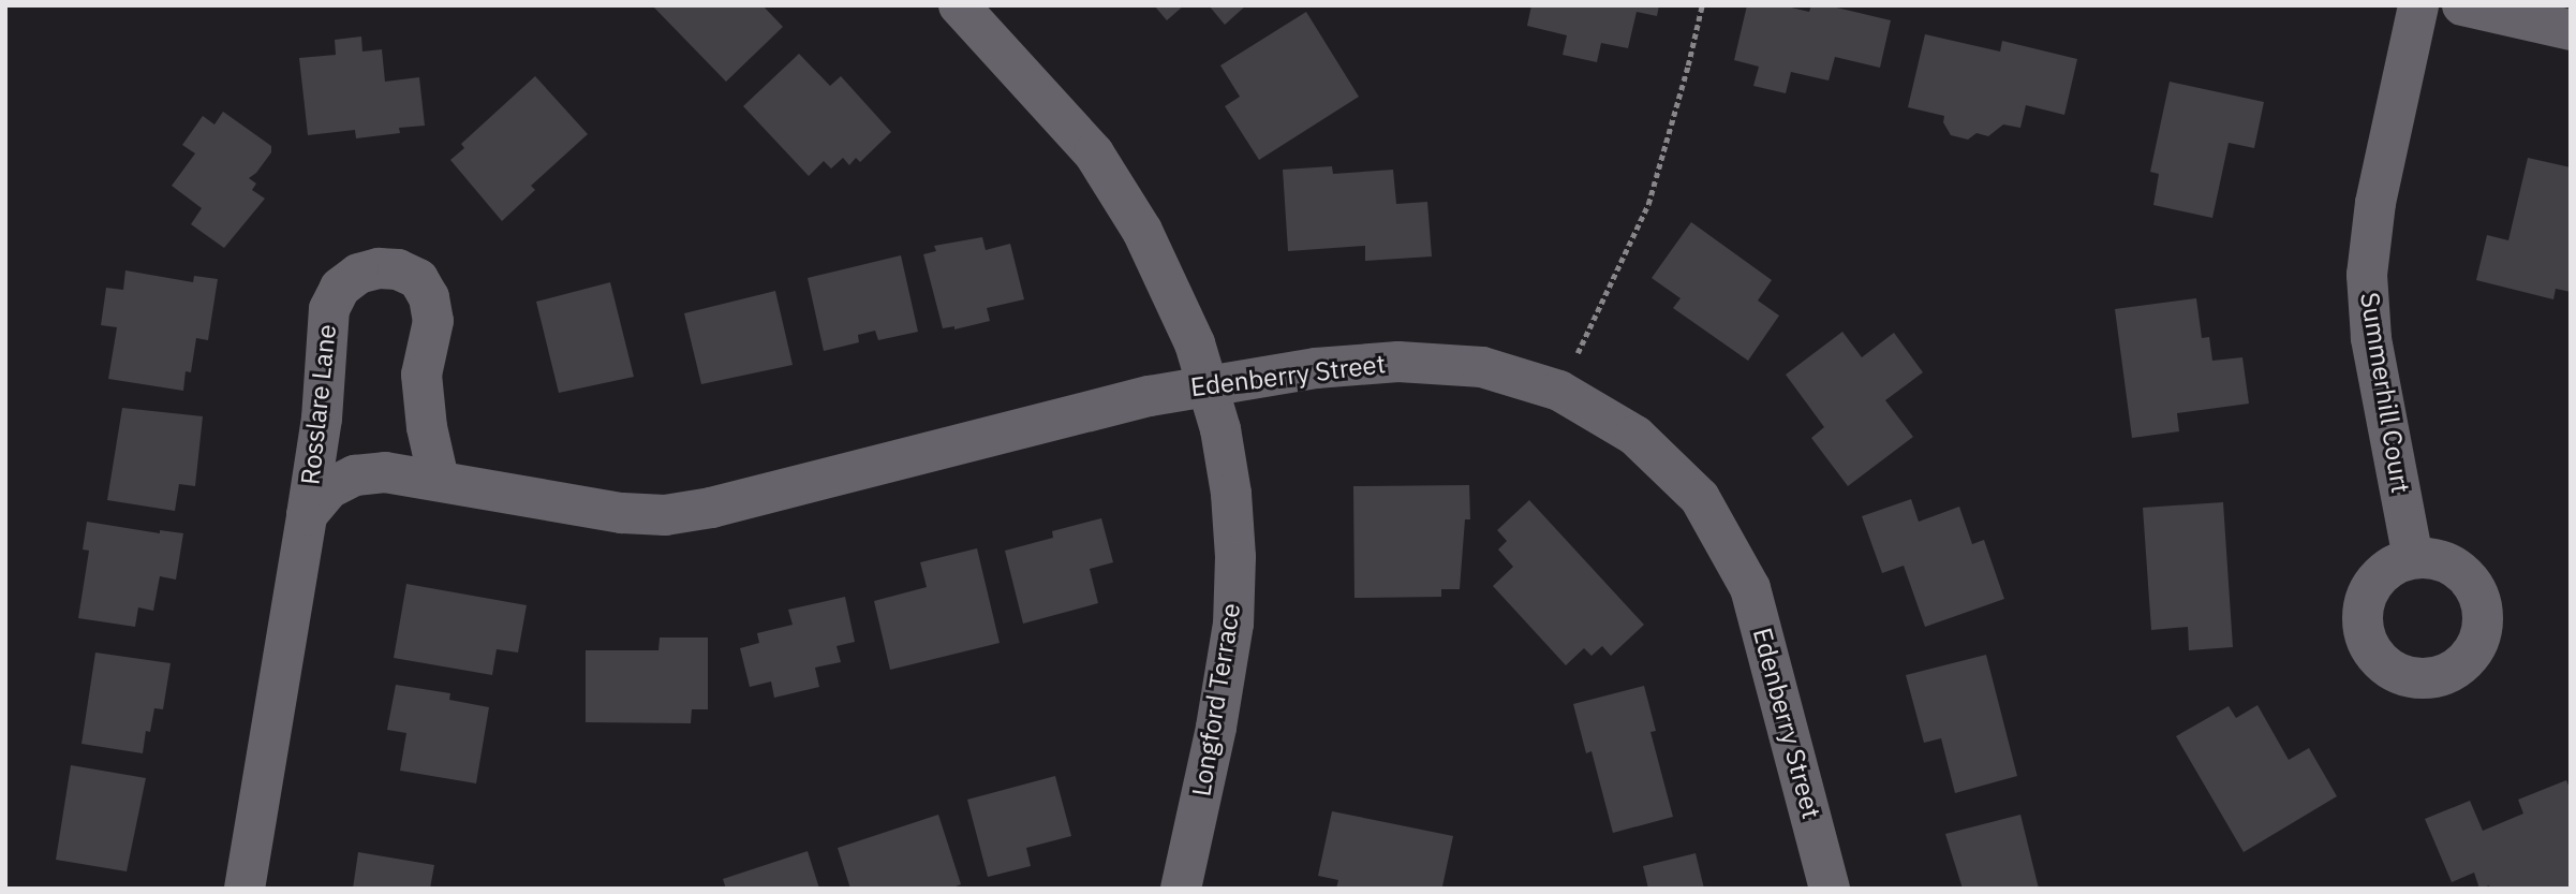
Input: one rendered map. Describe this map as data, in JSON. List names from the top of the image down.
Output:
{
  "streets": {
    "street": [
      "Edenberry Street",
      "Summerhill Court",
      "Rosslare Lane",
      "Longford Terrace"
    ]
  },
  "crossings": [
    ["Edenberry Street", "Rosslare Lane"],
    ["Edenberry Street", "Longford Terrace"]
  ]
}
